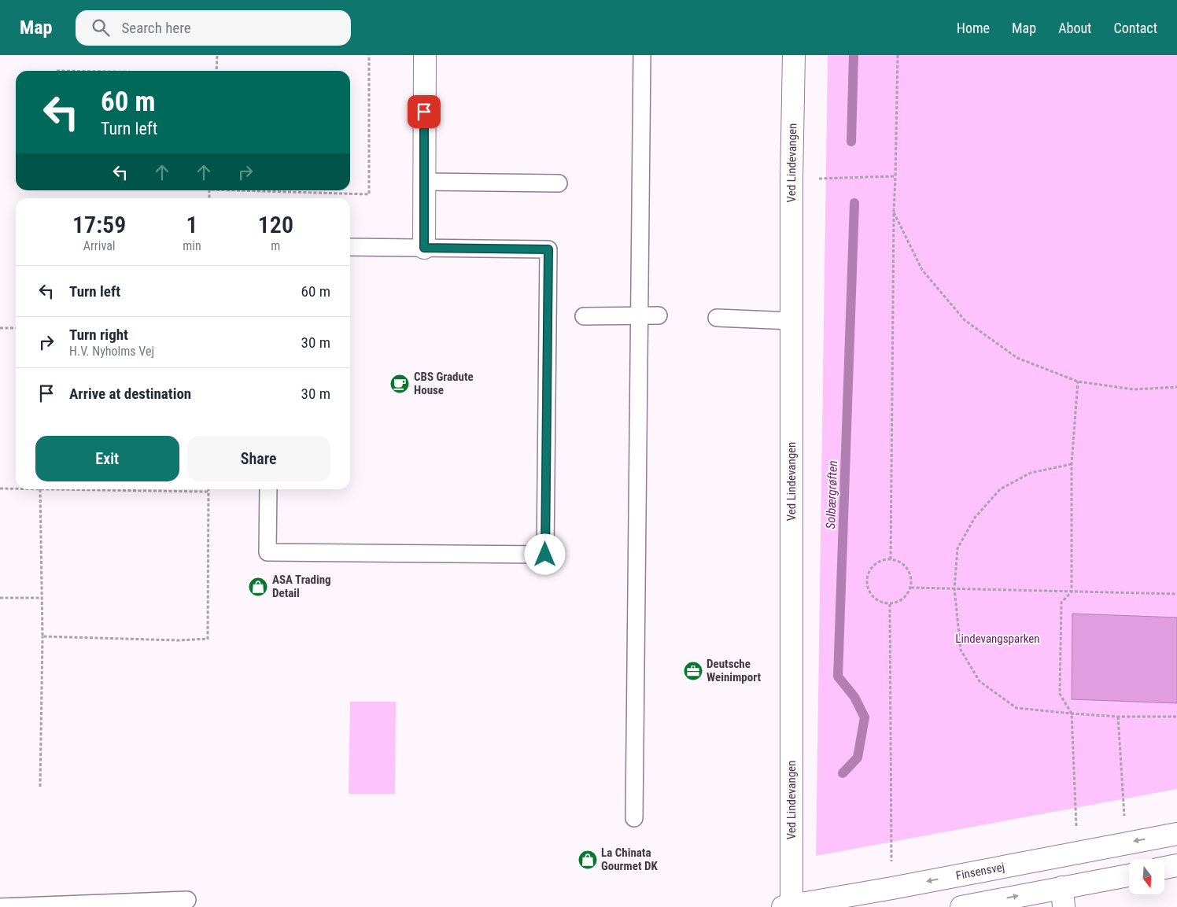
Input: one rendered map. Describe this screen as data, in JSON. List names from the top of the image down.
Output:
{
  "streets": {
    "street": ["Ved Lindevangen", "Finsensvej"]
  },
  "crossings": [
    ["Ved Lindevangen", "Finsensvej"]
  ],
  "water": ["Solbærgrøften"],
  "parks": ["Lindevangsparken"],
  "places": {
    "cafe": ["CBS Gradute House"],
    "shop": ["ASA Trading Detail", "La Chinata Gourmet DK"],
    "office": ["Deutsche Weinimport"]
  },
  "north": "bottom",
  "page": {
    "header": "Map",
    "search": "Search here",
    "nav": [
      "Home",
      "Map",
      "About",
      "Contact"
    ],
    "turn": ["60 m", "Turn left"],
    "eta": [
      "17:59",
      "Arrival",
      "1",
      "min",
      "120",
      "m"
    ],
    "list": [
      {
        "name": "Turn left",
        "value": "60 m"
      },
      {
        "name": "Turn right",
        "note": "H.V. Nyholms Vej",
        "value": "30 m"
      },
      {
        "name": "Arrive at destination",
        "value": "30 m"
      }
    ],
    "buttons": ["Exit", "Share"]
  }
}
